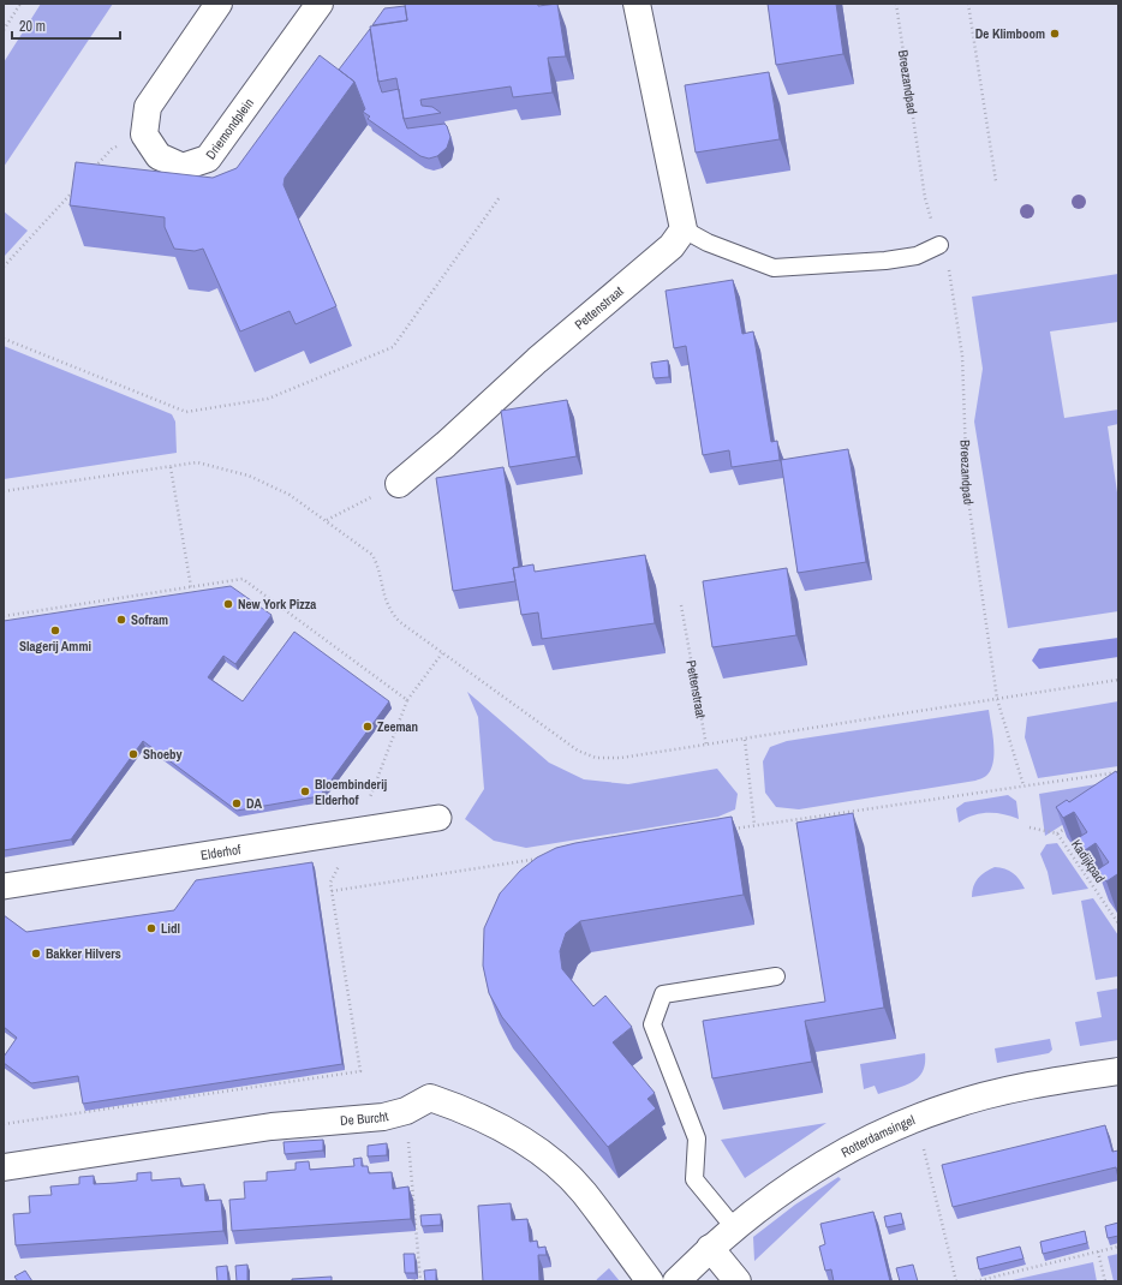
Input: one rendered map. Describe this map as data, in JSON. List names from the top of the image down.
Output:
{
  "streets": {
    "street": [
      "Driemondplein",
      "Pettenstraat",
      "Elderhof",
      "De Burcht",
      "Rotterdamsingel"
    ],
    "path": ["Breezandpad", "Kadijkpad"]
  },
  "places": [
    "De Klimboom",
    "New York Pizza",
    "Sofram",
    "Slagerij Ammi",
    "Zeeman",
    "Shoeby",
    "Bloembinderij Elderhof",
    "DA",
    "Lidl",
    "Bakker Hilvers"
  ],
  "scale_bar": "20 m"
}
